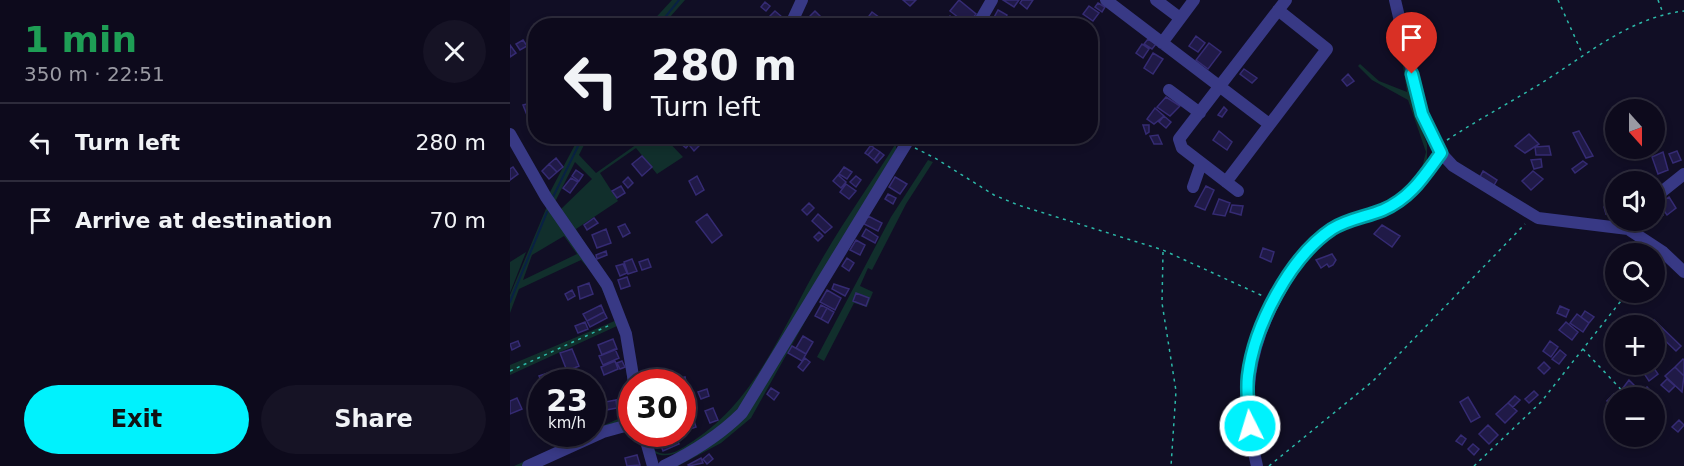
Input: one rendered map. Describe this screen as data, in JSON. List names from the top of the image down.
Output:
{
  "north": "bottom",
  "page": {
    "heading": ["1 min", "350 m · 22:51"],
    "turn": ["280 m", "Turn left"],
    "map_buttons": ["+", "−"],
    "list": [
      {
        "name": "Turn left",
        "value": "280 m"
      },
      {
        "name": "Arrive at destination",
        "value": "70 m"
      }
    ],
    "speed": "23 km/h",
    "limit": "30",
    "buttons": ["Exit", "Share"]
  }
}
